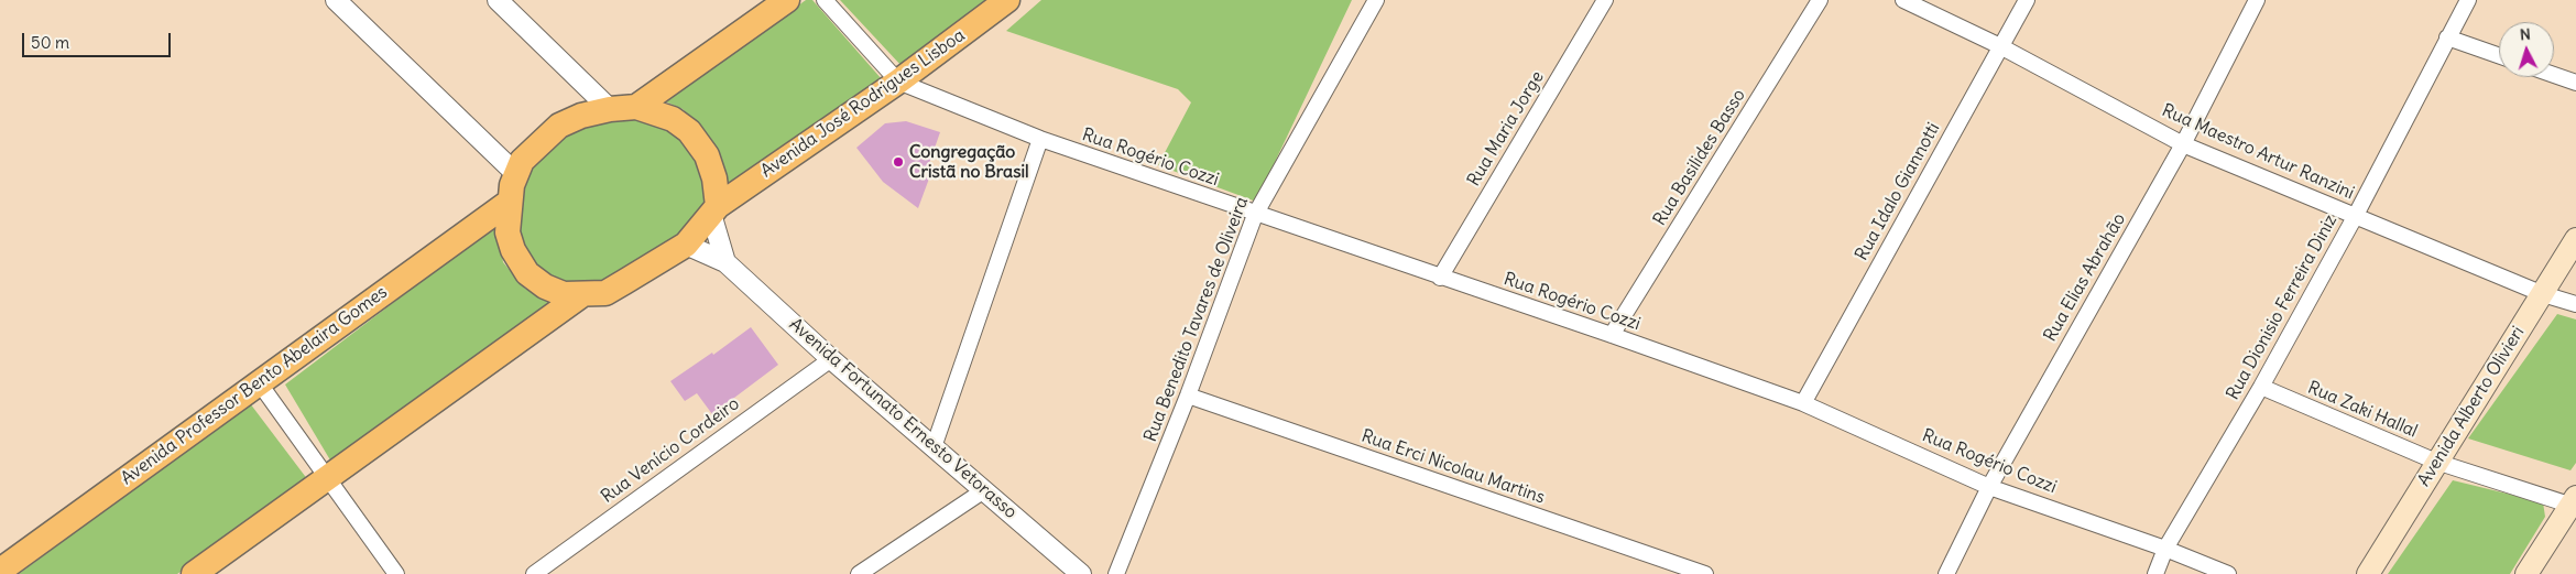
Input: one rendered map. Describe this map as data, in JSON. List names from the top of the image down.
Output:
{
  "streets": {
    "main road": ["Avenida José Rodrigues Lisboa", "Avenida Professor Bento Abelaira Gomes", "Avenida Alberto Olivieri"],
    "street": [
      "Rua Maria Jorge",
      "Rua Maestro Artur Ranzini",
      "Rua Rogério Cozzi",
      "Rua Basilides Basso",
      "Rua Idalo Giannotti",
      "Rua Elias Abrahão",
      "Rua Dionisio Ferreira Diniz",
      "Rua Benedito Tavares de Oliveira",
      "Rua Zaki Hallal",
      "Avenida Fortunato Ernesto Vetorasso",
      "Rua Venício Cordeiro",
      "Rua Erci Nicolau Martins"
    ]
  },
  "crossings": [
    ["Avenida José Rodrigues Lisboa", "Rua Rogério Cozzi"],
    ["Avenida José Rodrigues Lisboa", "Avenida Professor Bento Abelaira Gomes"],
    ["Avenida José Rodrigues Lisboa", "Avenida Fortunato Ernesto Vetorasso"],
    ["Rua Maria Jorge", "Rua Rogério Cozzi"],
    ["Rua Maestro Artur Ranzini", "Rua Idalo Giannotti"],
    ["Rua Maestro Artur Ranzini", "Rua Elias Abrahão"],
    ["Rua Maestro Artur Ranzini", "Rua Dionisio Ferreira Diniz"],
    ["Rua Maestro Artur Ranzini", "Avenida Alberto Olivieri"],
    ["Rua Rogério Cozzi", "Rua Basilides Basso"],
    ["Rua Rogério Cozzi", "Rua Idalo Giannotti"],
    ["Rua Rogério Cozzi", "Rua Elias Abrahão"],
    ["Rua Rogério Cozzi", "Rua Dionisio Ferreira Diniz"],
    ["Rua Rogério Cozzi", "Rua Benedito Tavares de Oliveira"],
    ["Rua Dionisio Ferreira Diniz", "Rua Zaki Hallal"],
    ["Rua Benedito Tavares de Oliveira", "Rua Erci Nicolau Martins"],
    ["Avenida Professor Bento Abelaira Gomes", "Avenida Fortunato Ernesto Vetorasso"],
    ["Avenida Alberto Olivieri", "Rua Zaki Hallal"],
    ["Avenida Fortunato Ernesto Vetorasso", "Rua Venício Cordeiro"]
  ],
  "places": ["Congregação Cristã no Brasil"],
  "scale_bar": "50 m",
  "north": "top"
}
